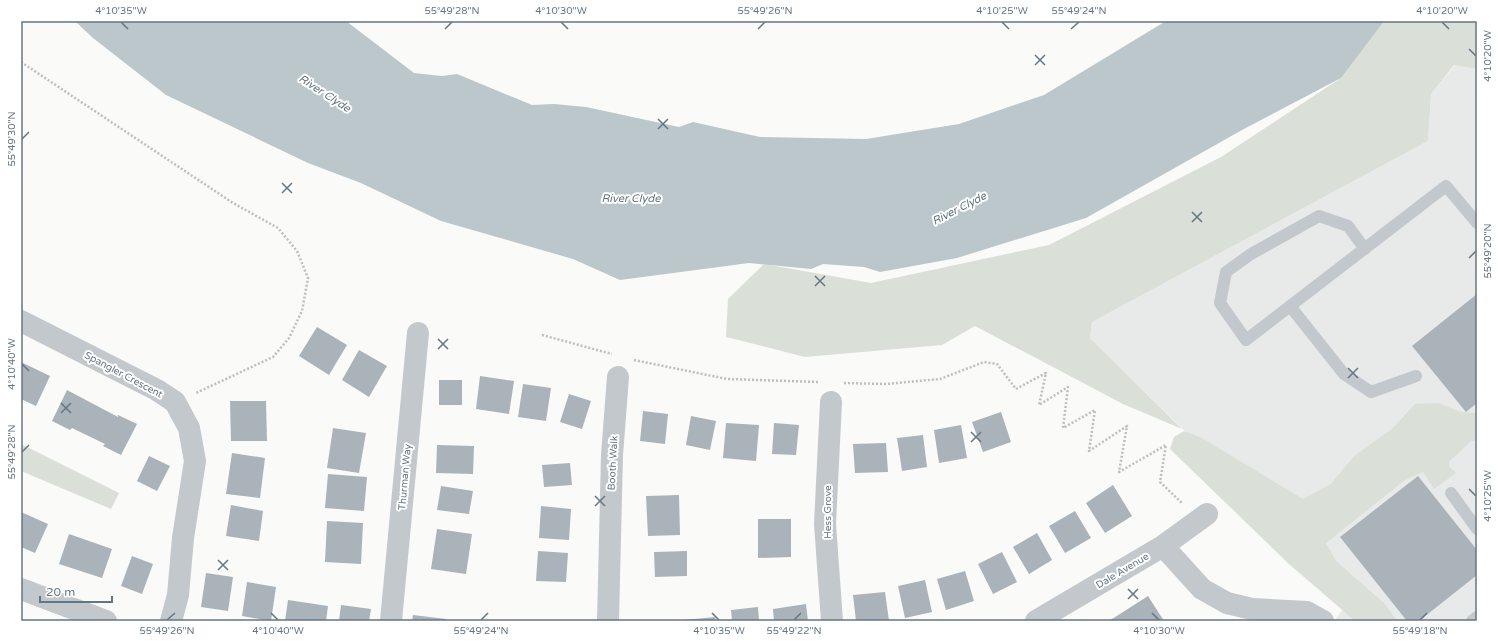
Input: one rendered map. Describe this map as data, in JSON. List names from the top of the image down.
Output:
{
  "streets": {
    "street": [
      "Spangler Crescent",
      "Booth Walk",
      "Thurman Way",
      "Hess Grove",
      "Dale Avenue"
    ]
  },
  "water": ["River Clyde"],
  "scale_bar": "20 m",
  "coordinates": [
    "4°10'35\"W",
    "55°49'28\"N",
    "4°10'30\"W",
    "55°49'26\"N",
    "4°10'25\"W",
    "55°49'24\"N",
    "4°10'20\"W",
    "55°49'30\"N",
    "55°49'20\"N",
    "4°10'40\"W",
    "55°49'22\"N",
    "55°49'18\"N"
  ]
}
